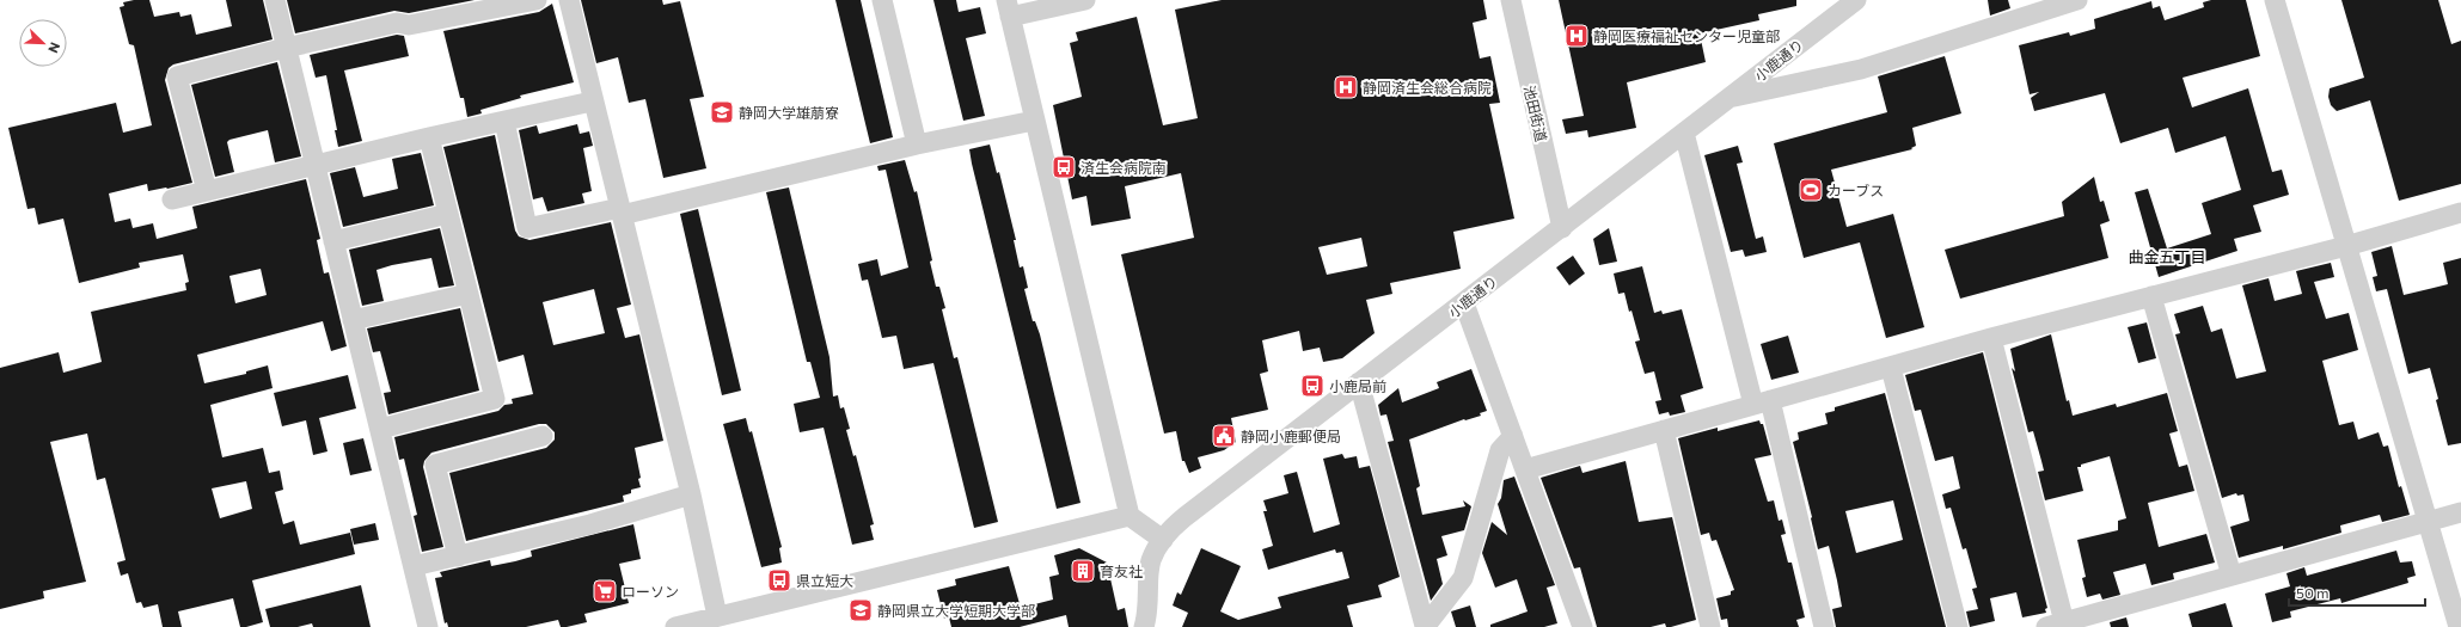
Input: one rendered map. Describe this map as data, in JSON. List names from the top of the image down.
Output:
{
  "streets": {
    "street": ["小鹿通り", "池田街道"]
  },
  "crossings": [
    ["小鹿通り", "池田街道"]
  ],
  "districts": ["曲金五丁目"],
  "places": {
    "hospital": ["静岡医療福祉センター児童部", "静岡済生会総合病院"],
    "school or university": ["静岡大学雄萠寮", "静岡県立大学短期大学部"],
    "bus stop": ["済生会病院南", "小鹿局前", "県立短大"],
    "sports": ["カーブス"],
    "public building": ["静岡小鹿郵便局"],
    "building": ["育友社"],
    "supermarket": ["ローソン"]
  },
  "scale_bar": "50 m",
  "north": "bottom right"
}
